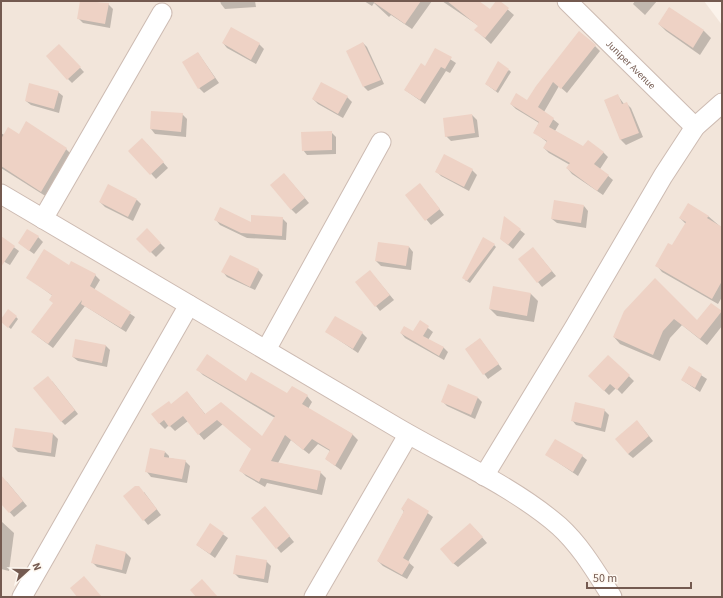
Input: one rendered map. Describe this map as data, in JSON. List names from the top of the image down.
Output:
{
  "streets": {
    "street": ["Juniper Avenue"]
  },
  "scale_bar": "50 m",
  "north": "right"
}
